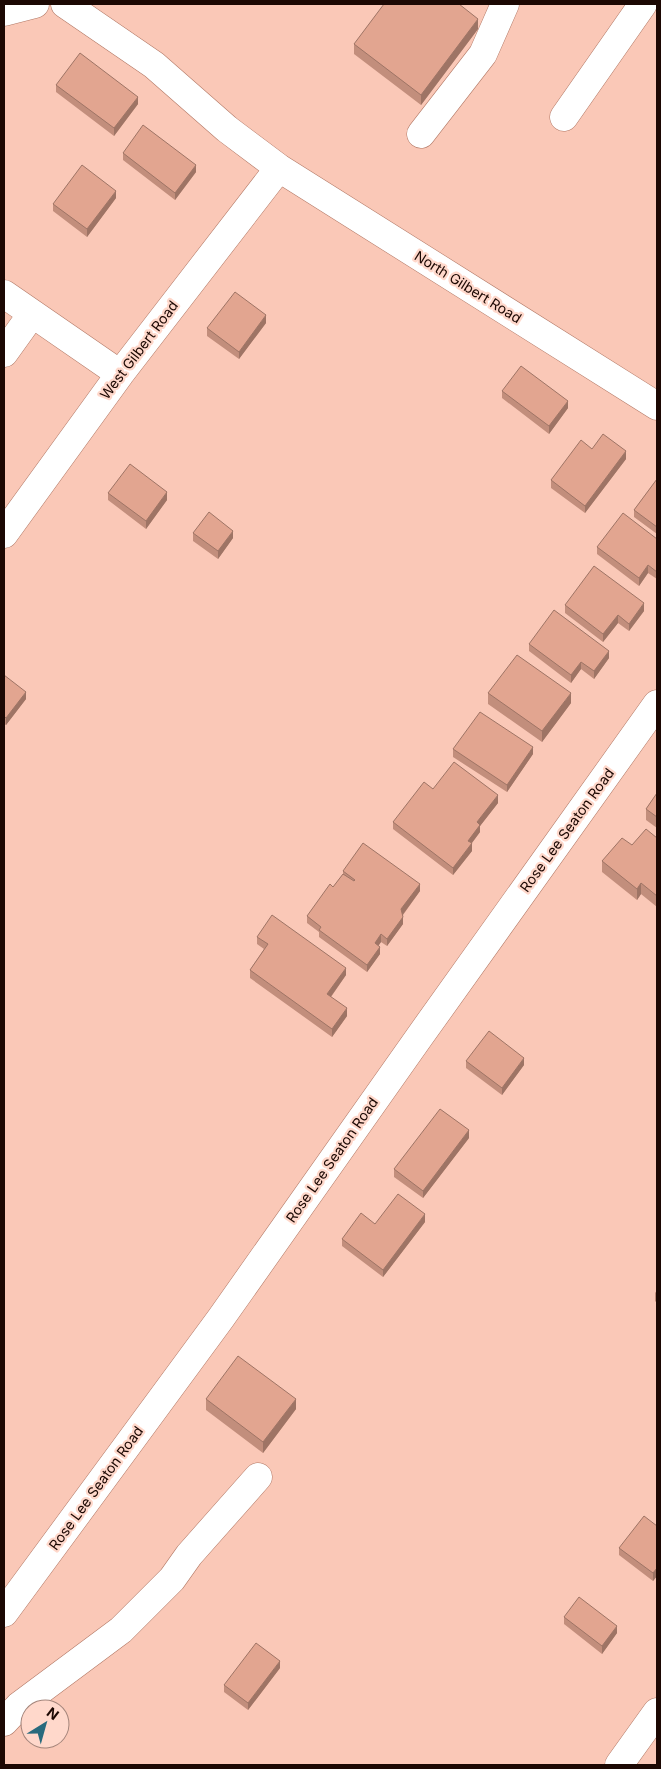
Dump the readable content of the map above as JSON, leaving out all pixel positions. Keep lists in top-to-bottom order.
{
  "streets": {
    "street": ["North Gilbert Road", "West Gilbert Road", "Rose Lee Seaton Road"]
  },
  "crossings": [
    ["North Gilbert Road", "West Gilbert Road"]
  ],
  "north": "top right"
}
